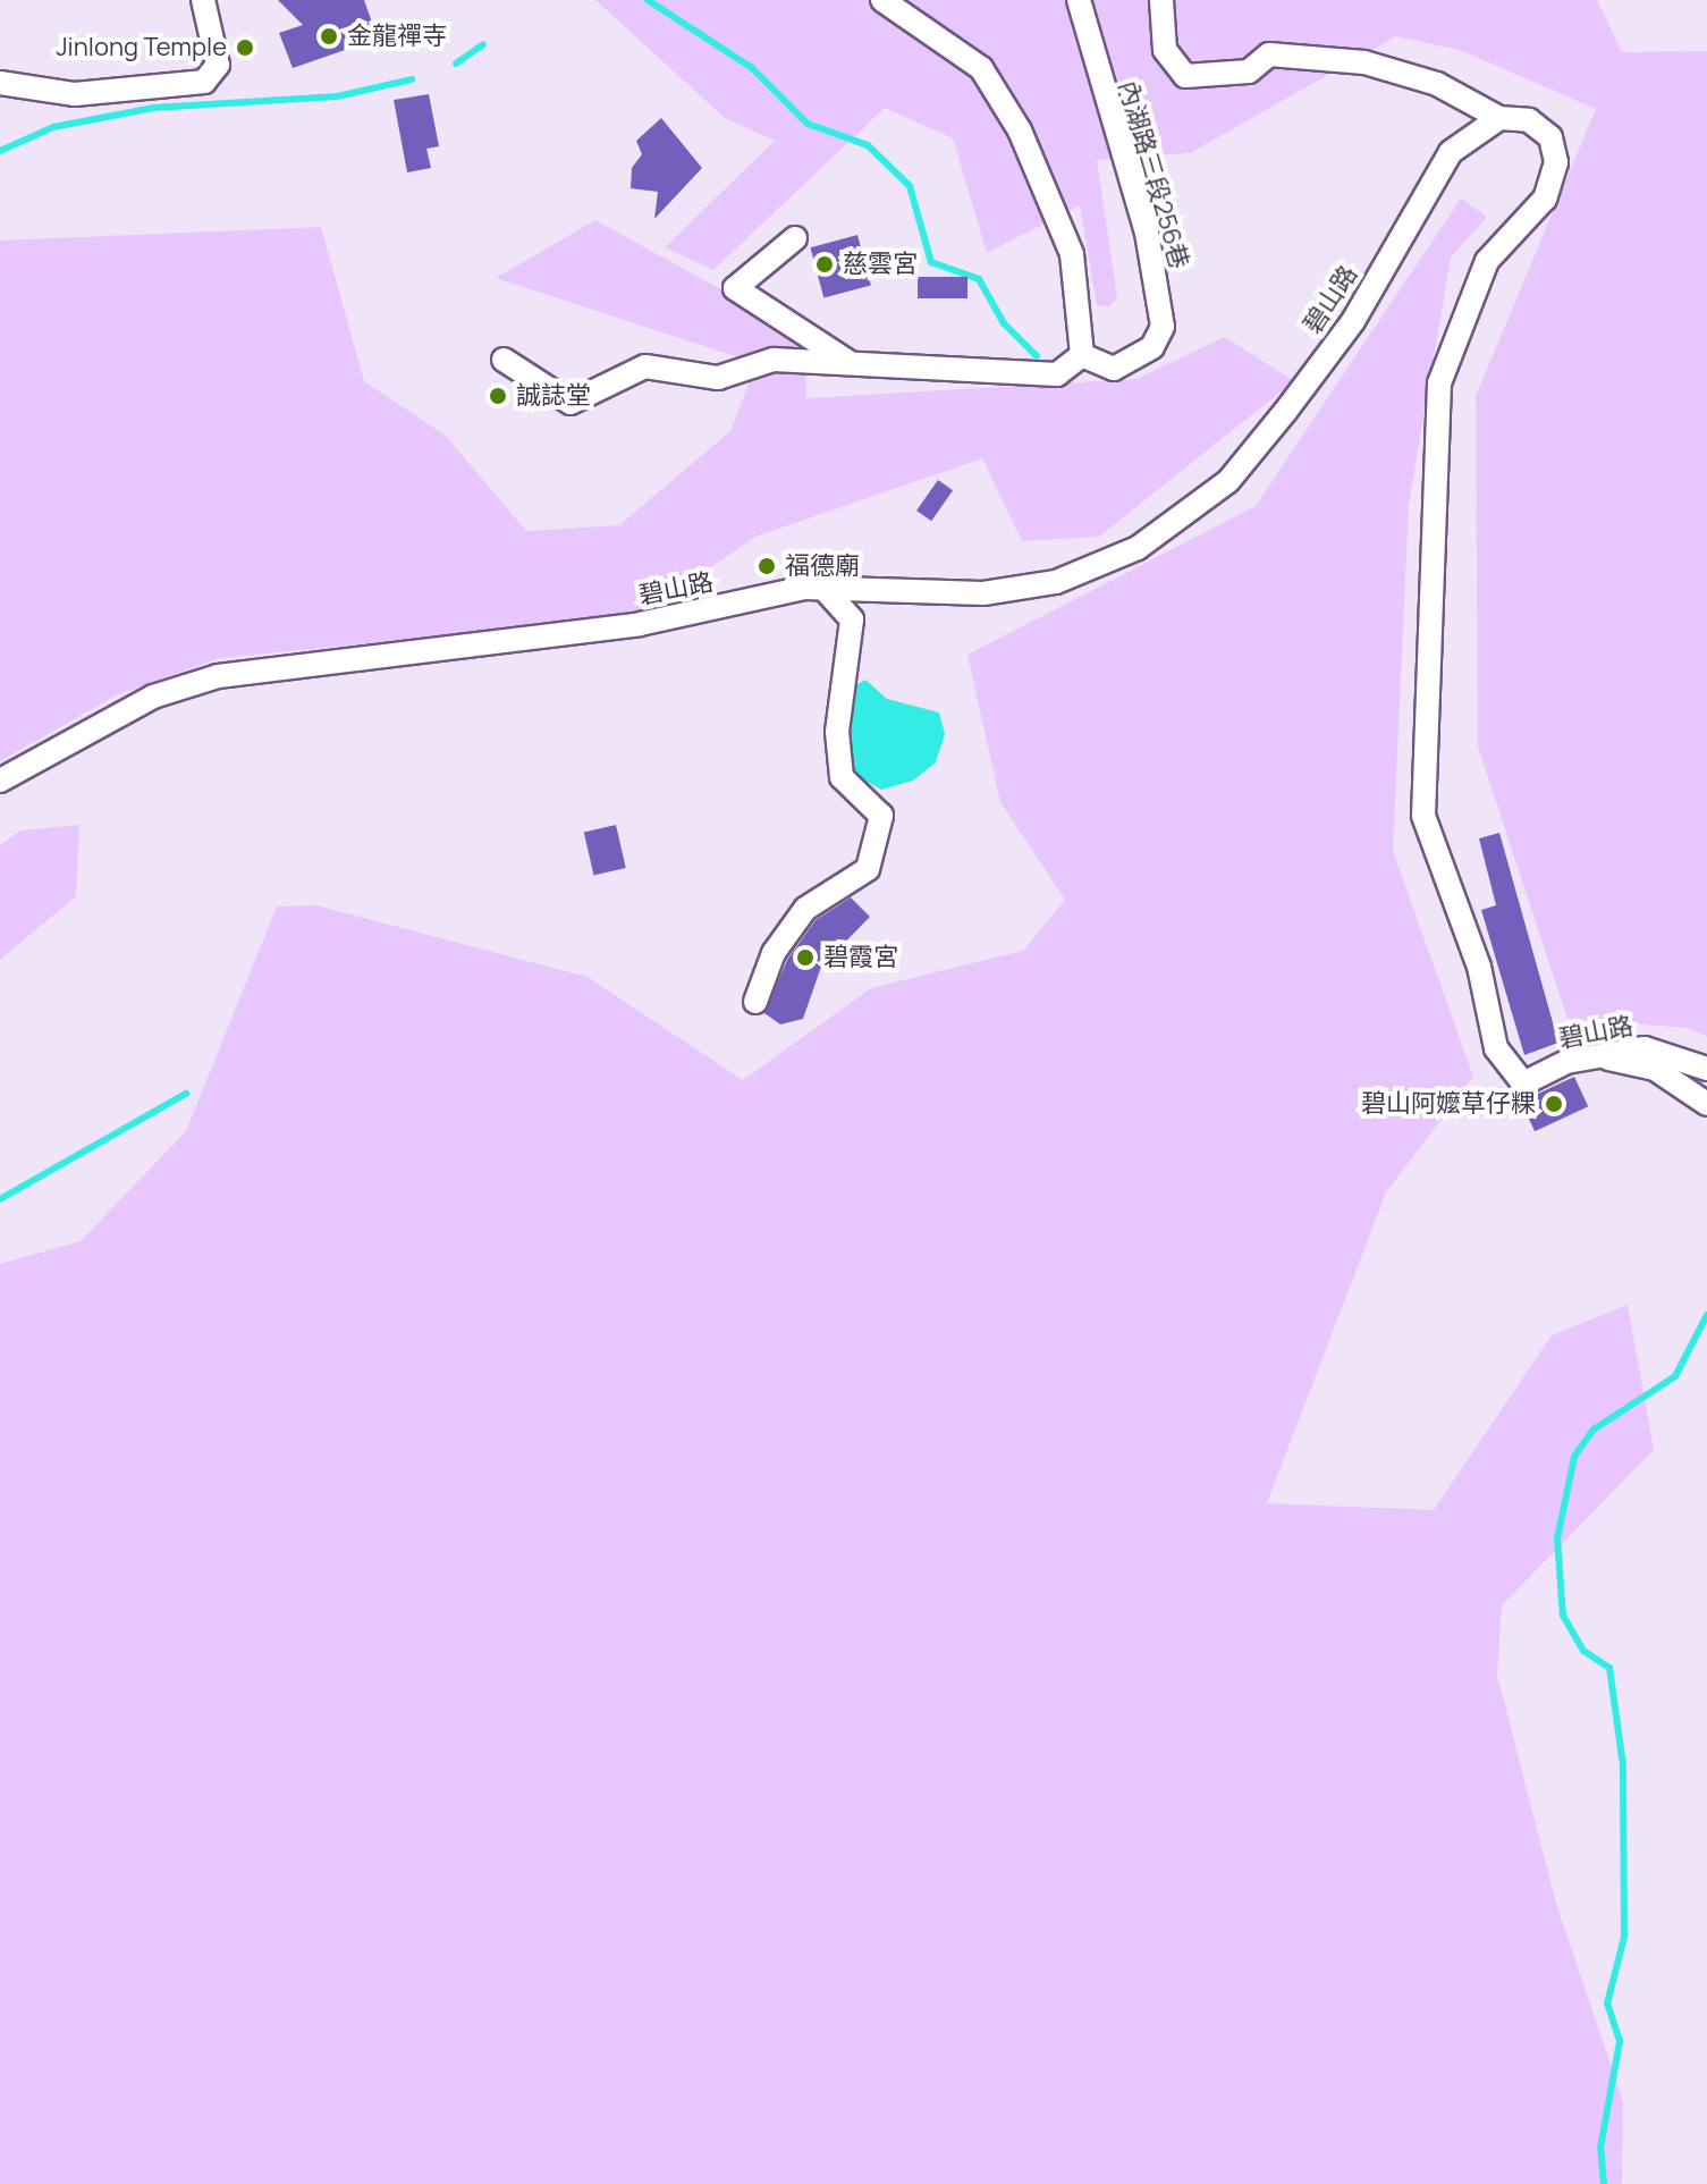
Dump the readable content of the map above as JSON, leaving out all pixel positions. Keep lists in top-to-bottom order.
{
  "streets": {
    "street": ["內湖路三段256巷", "碧山路"]
  },
  "crossings": [
    ["內湖路三段256巷", "碧山路"]
  ],
  "places": [
    "金龍禪寺",
    "Jinlong Temple",
    "慈雲宮",
    "誠誌堂",
    "福德廟",
    "碧霞宮",
    "碧山阿嬤草仔粿"
  ]
}
